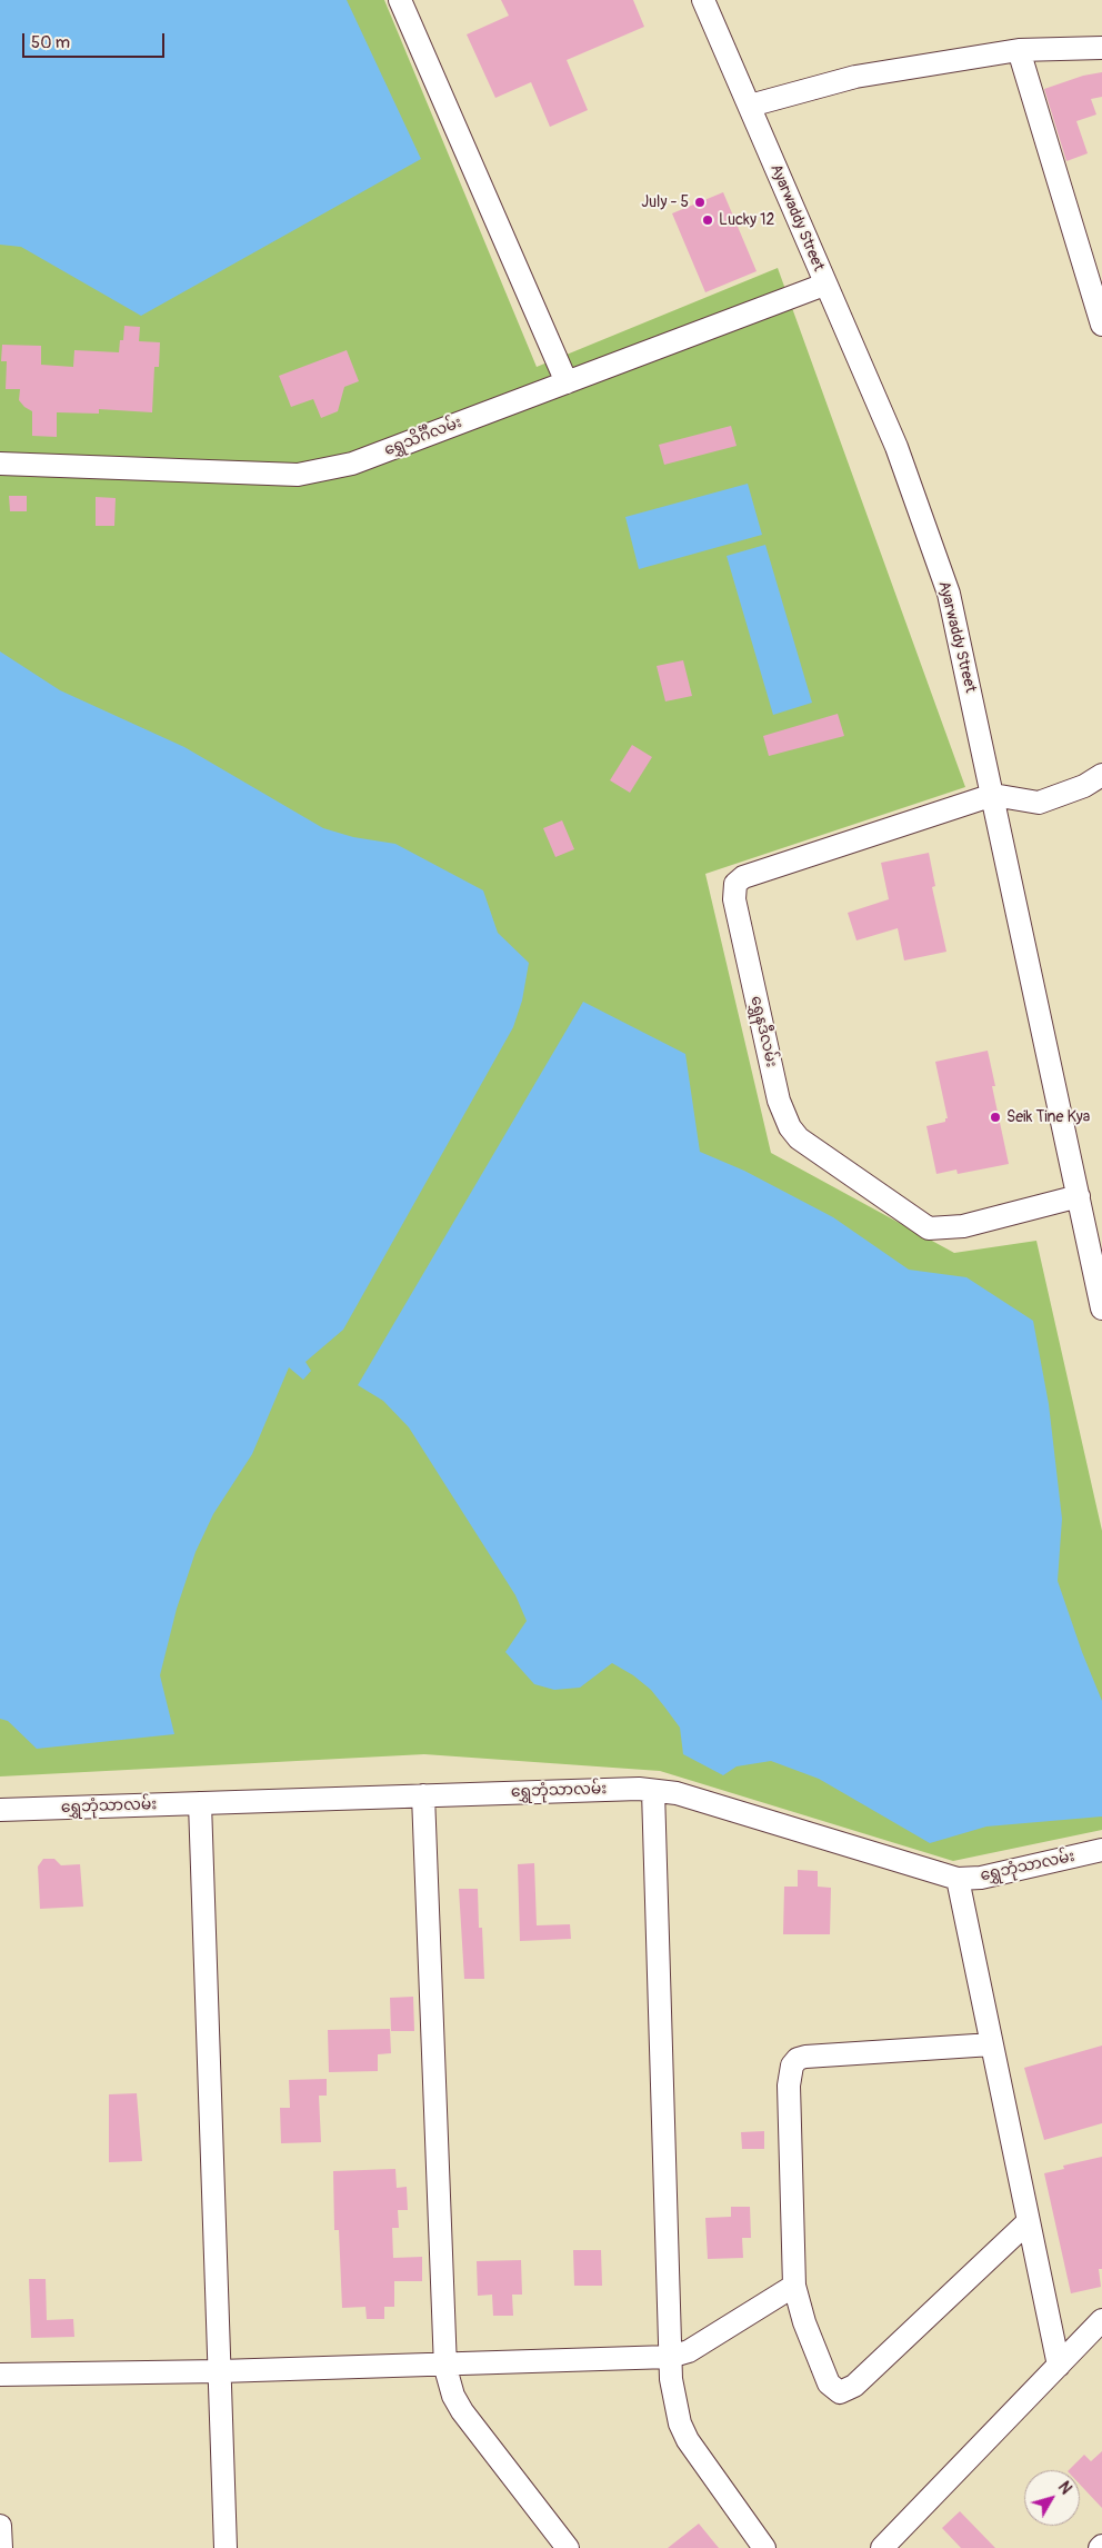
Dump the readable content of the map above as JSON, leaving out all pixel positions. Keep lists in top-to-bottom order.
{
  "streets": {
    "street": [
      "Ayarwaddy Street",
      "ရွှေသိင်္ဂီလမ်း",
      "ရွှေနဒီလမ်း",
      "ရွှေဘုံသာလမ်း"
    ]
  },
  "crossings": [
    ["Ayarwaddy Street", "ရွှေသိင်္ဂီလမ်း"],
    ["Ayarwaddy Street", "ရွှေနဒီလမ်း"]
  ],
  "places": ["July - 5", "Lucky 12", "Seik Tine Kya"],
  "scale_bar": "50 m",
  "north": "top right"
}
